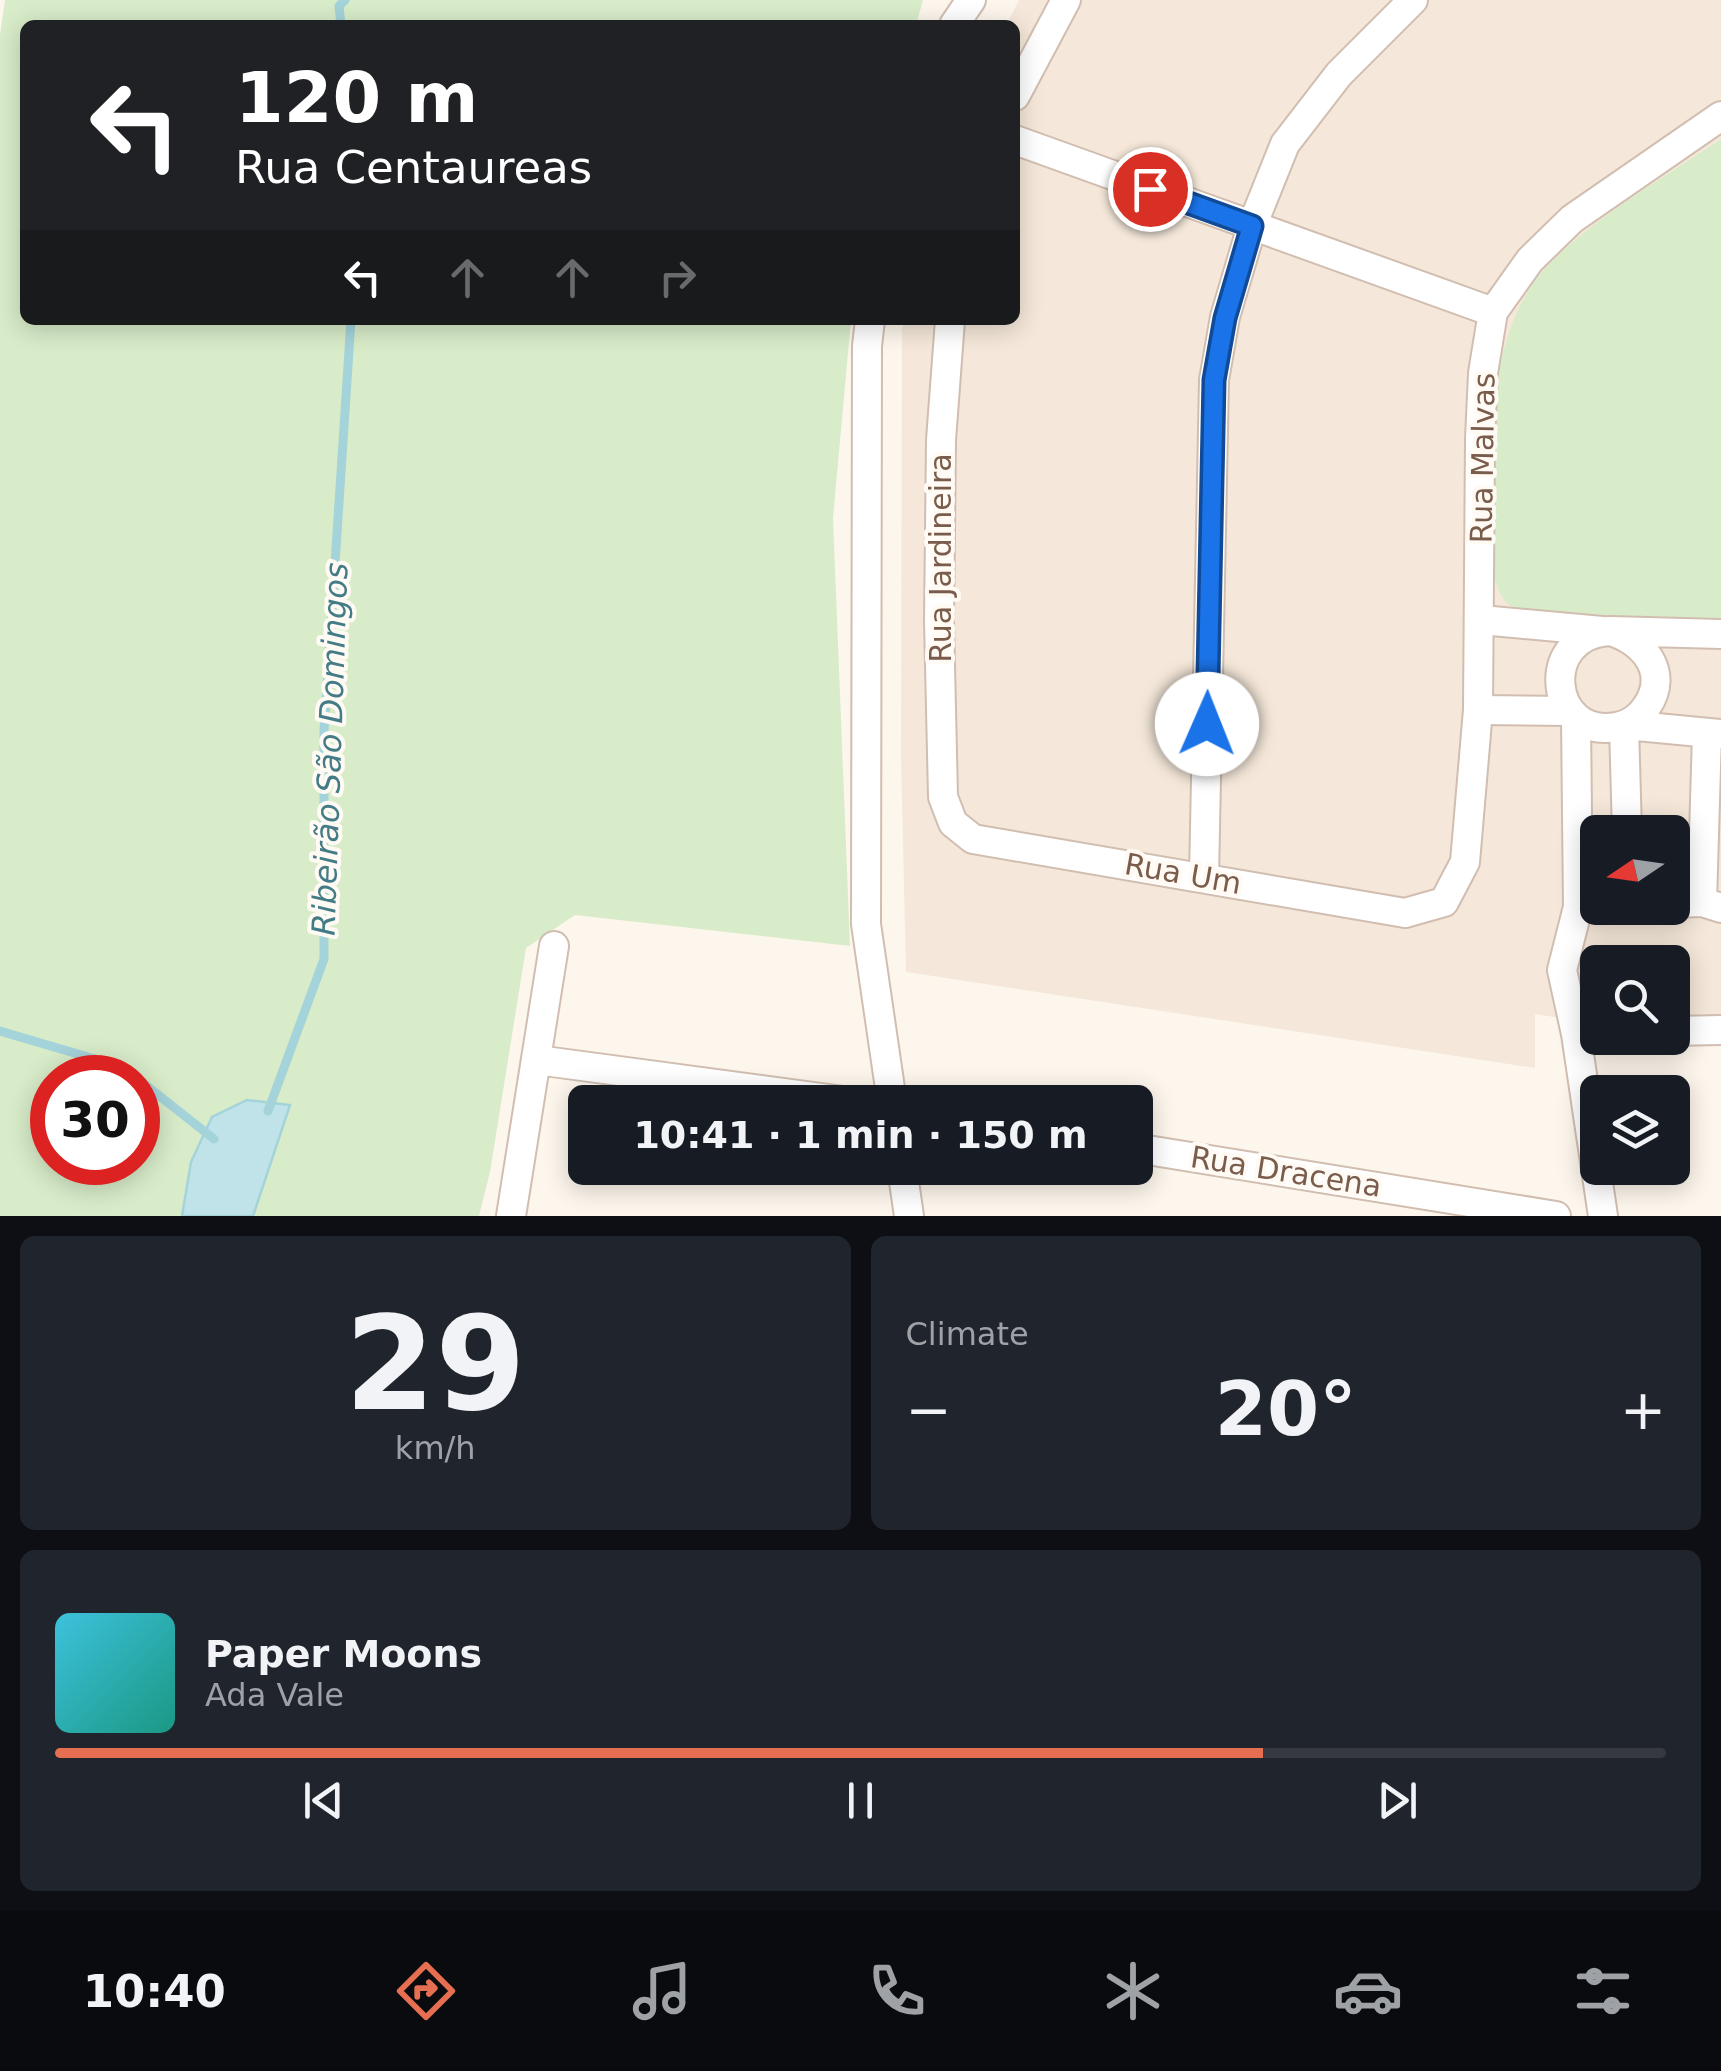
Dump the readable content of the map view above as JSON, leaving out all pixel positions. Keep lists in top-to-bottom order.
{
  "streets": {
    "street": [
      "Rua Malvas",
      "Rua Jardineira",
      "Rua Um",
      "Rua Dracena"
    ]
  },
  "crossings": [
    ["Rua Malvas", "Rua Um"],
    ["Rua Jardineira", "Rua Um"]
  ],
  "water": ["Ribeirão São Domingos"],
  "north": "left",
  "page": {
    "turn": ["120 m", "Rua Centaureas"],
    "limit": "30",
    "trip": "10:41 · 1 min · 150 m",
    "tile": [
      ["29", "km/h"],
      "Climate"
    ],
    "heat": ["−", "20°", "+"],
    "song": ["Paper Moons", "Ada Vale"],
    "tabs": "10:40"
  }
}
